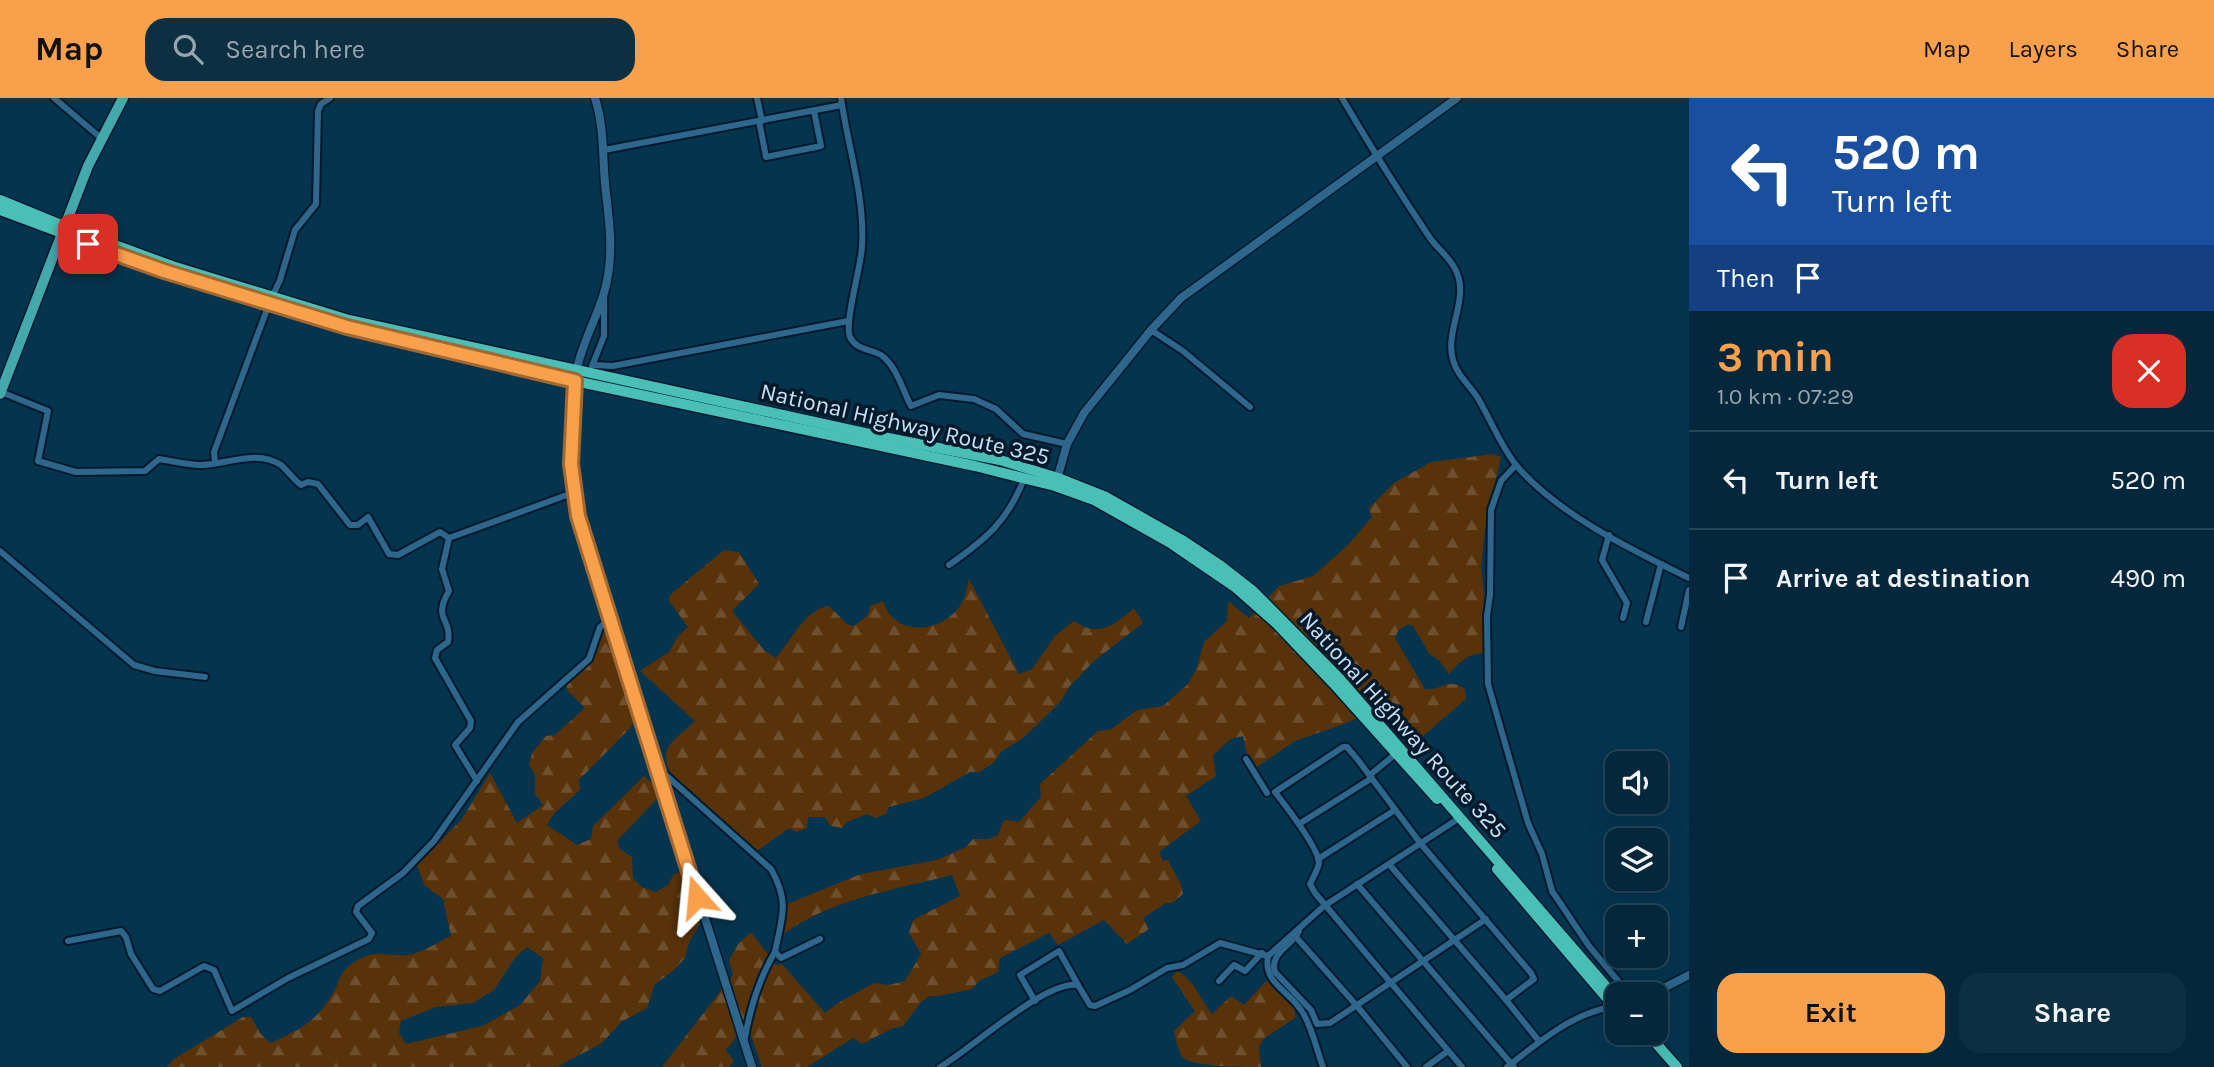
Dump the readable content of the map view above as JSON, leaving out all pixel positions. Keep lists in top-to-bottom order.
{
  "streets": {
    "highway": ["National Highway Route 325"]
  },
  "page": {
    "header": "Map",
    "search": "Search here",
    "nav": ["Map", "Layers", "Share"],
    "turn": ["520 m", "Turn left"],
    "then": "Then",
    "heading": ["3 min", "1.0 km · 07:29"],
    "list": [
      {
        "name": "Turn left",
        "value": "520 m"
      },
      {
        "name": "Arrive at destination",
        "value": "490 m"
      }
    ],
    "map_buttons": ["+", "−"],
    "buttons": ["Exit", "Share"]
  }
}
